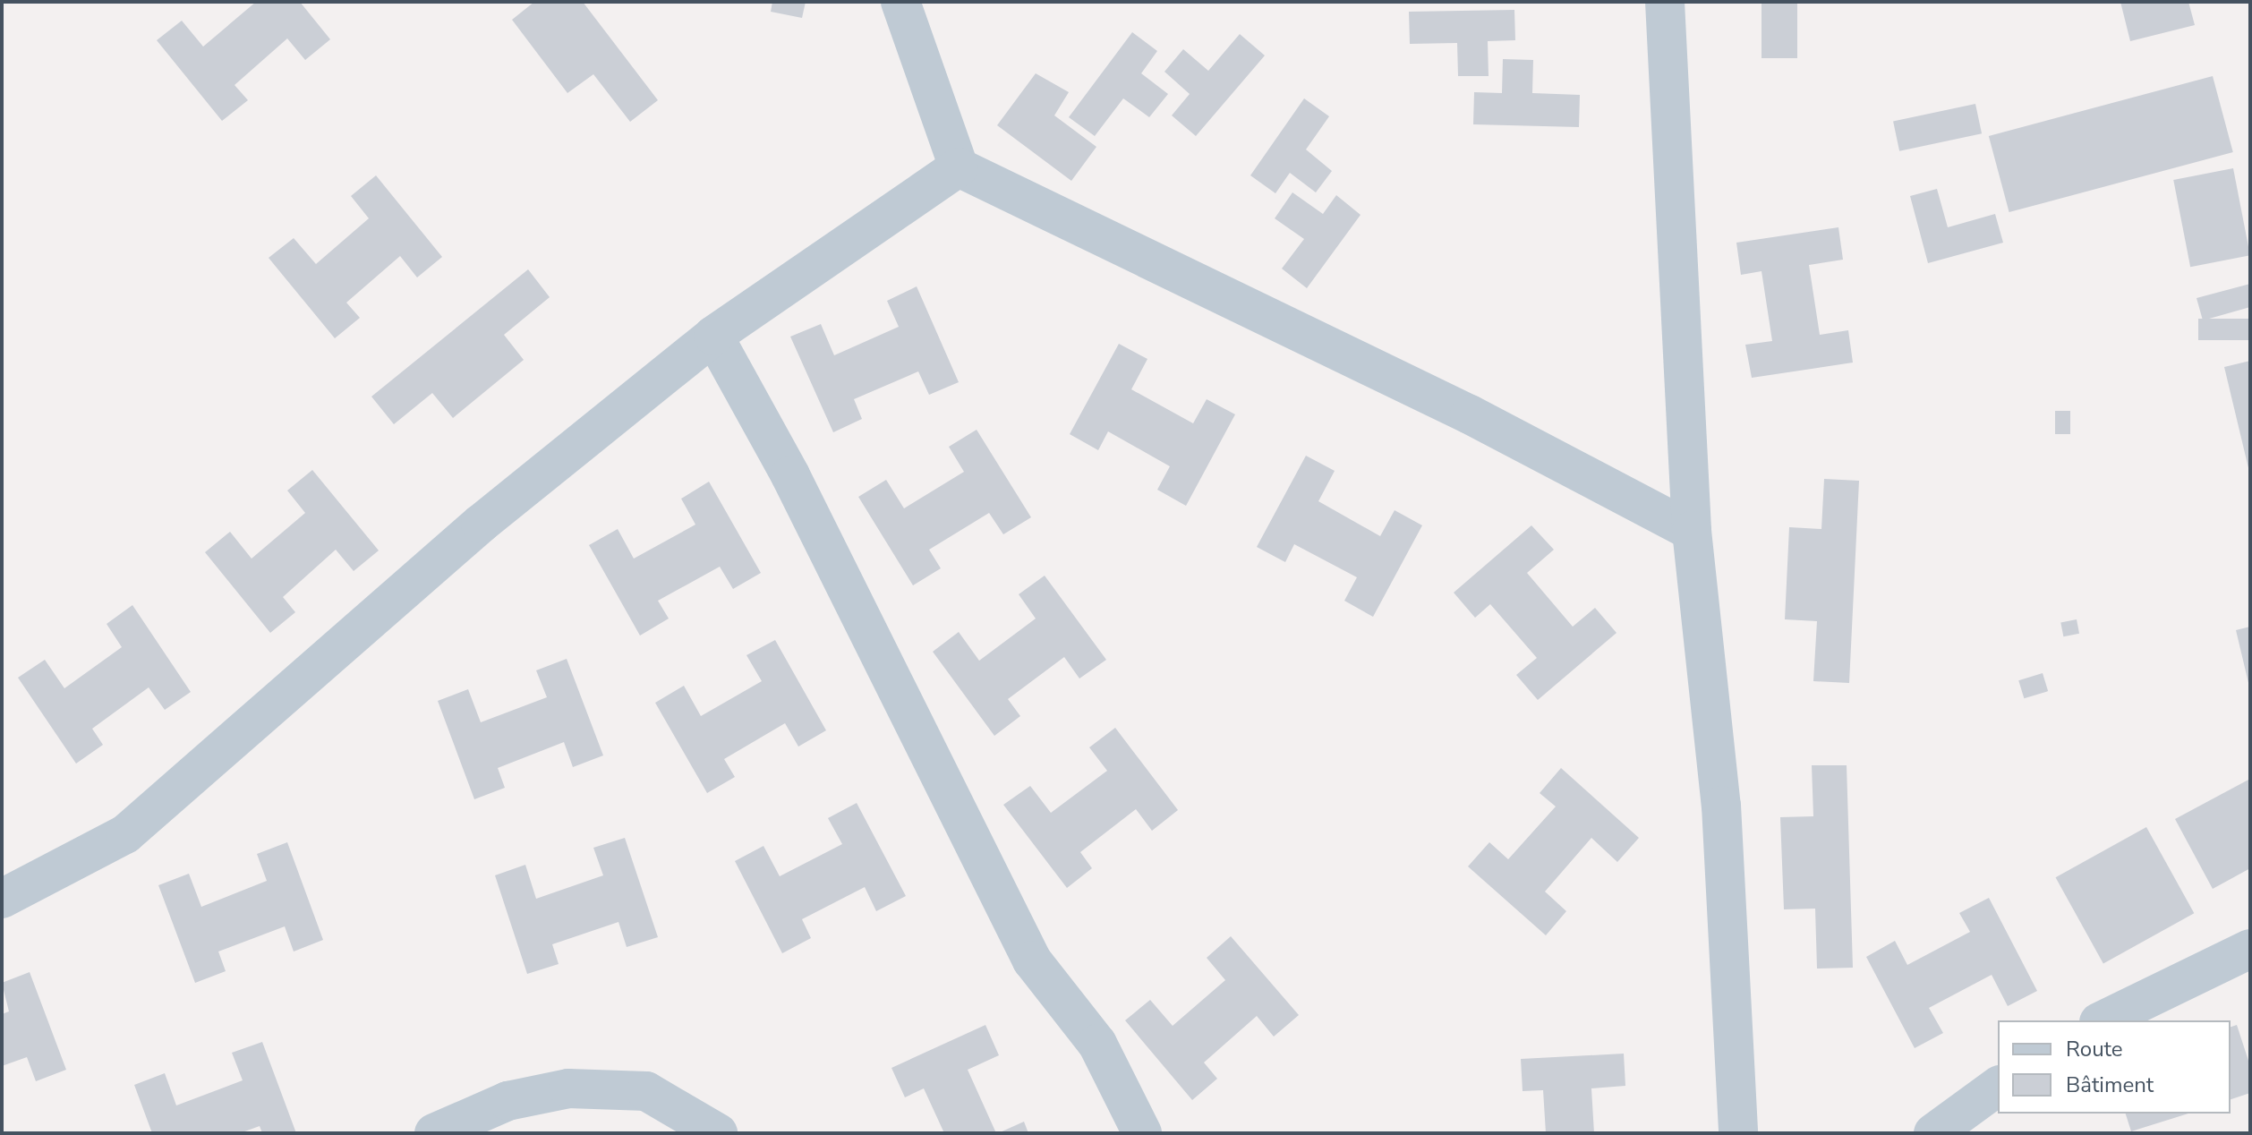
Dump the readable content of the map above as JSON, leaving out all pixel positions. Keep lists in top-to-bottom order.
{
  "legend": ["Route", "Bâtiment"]
}
